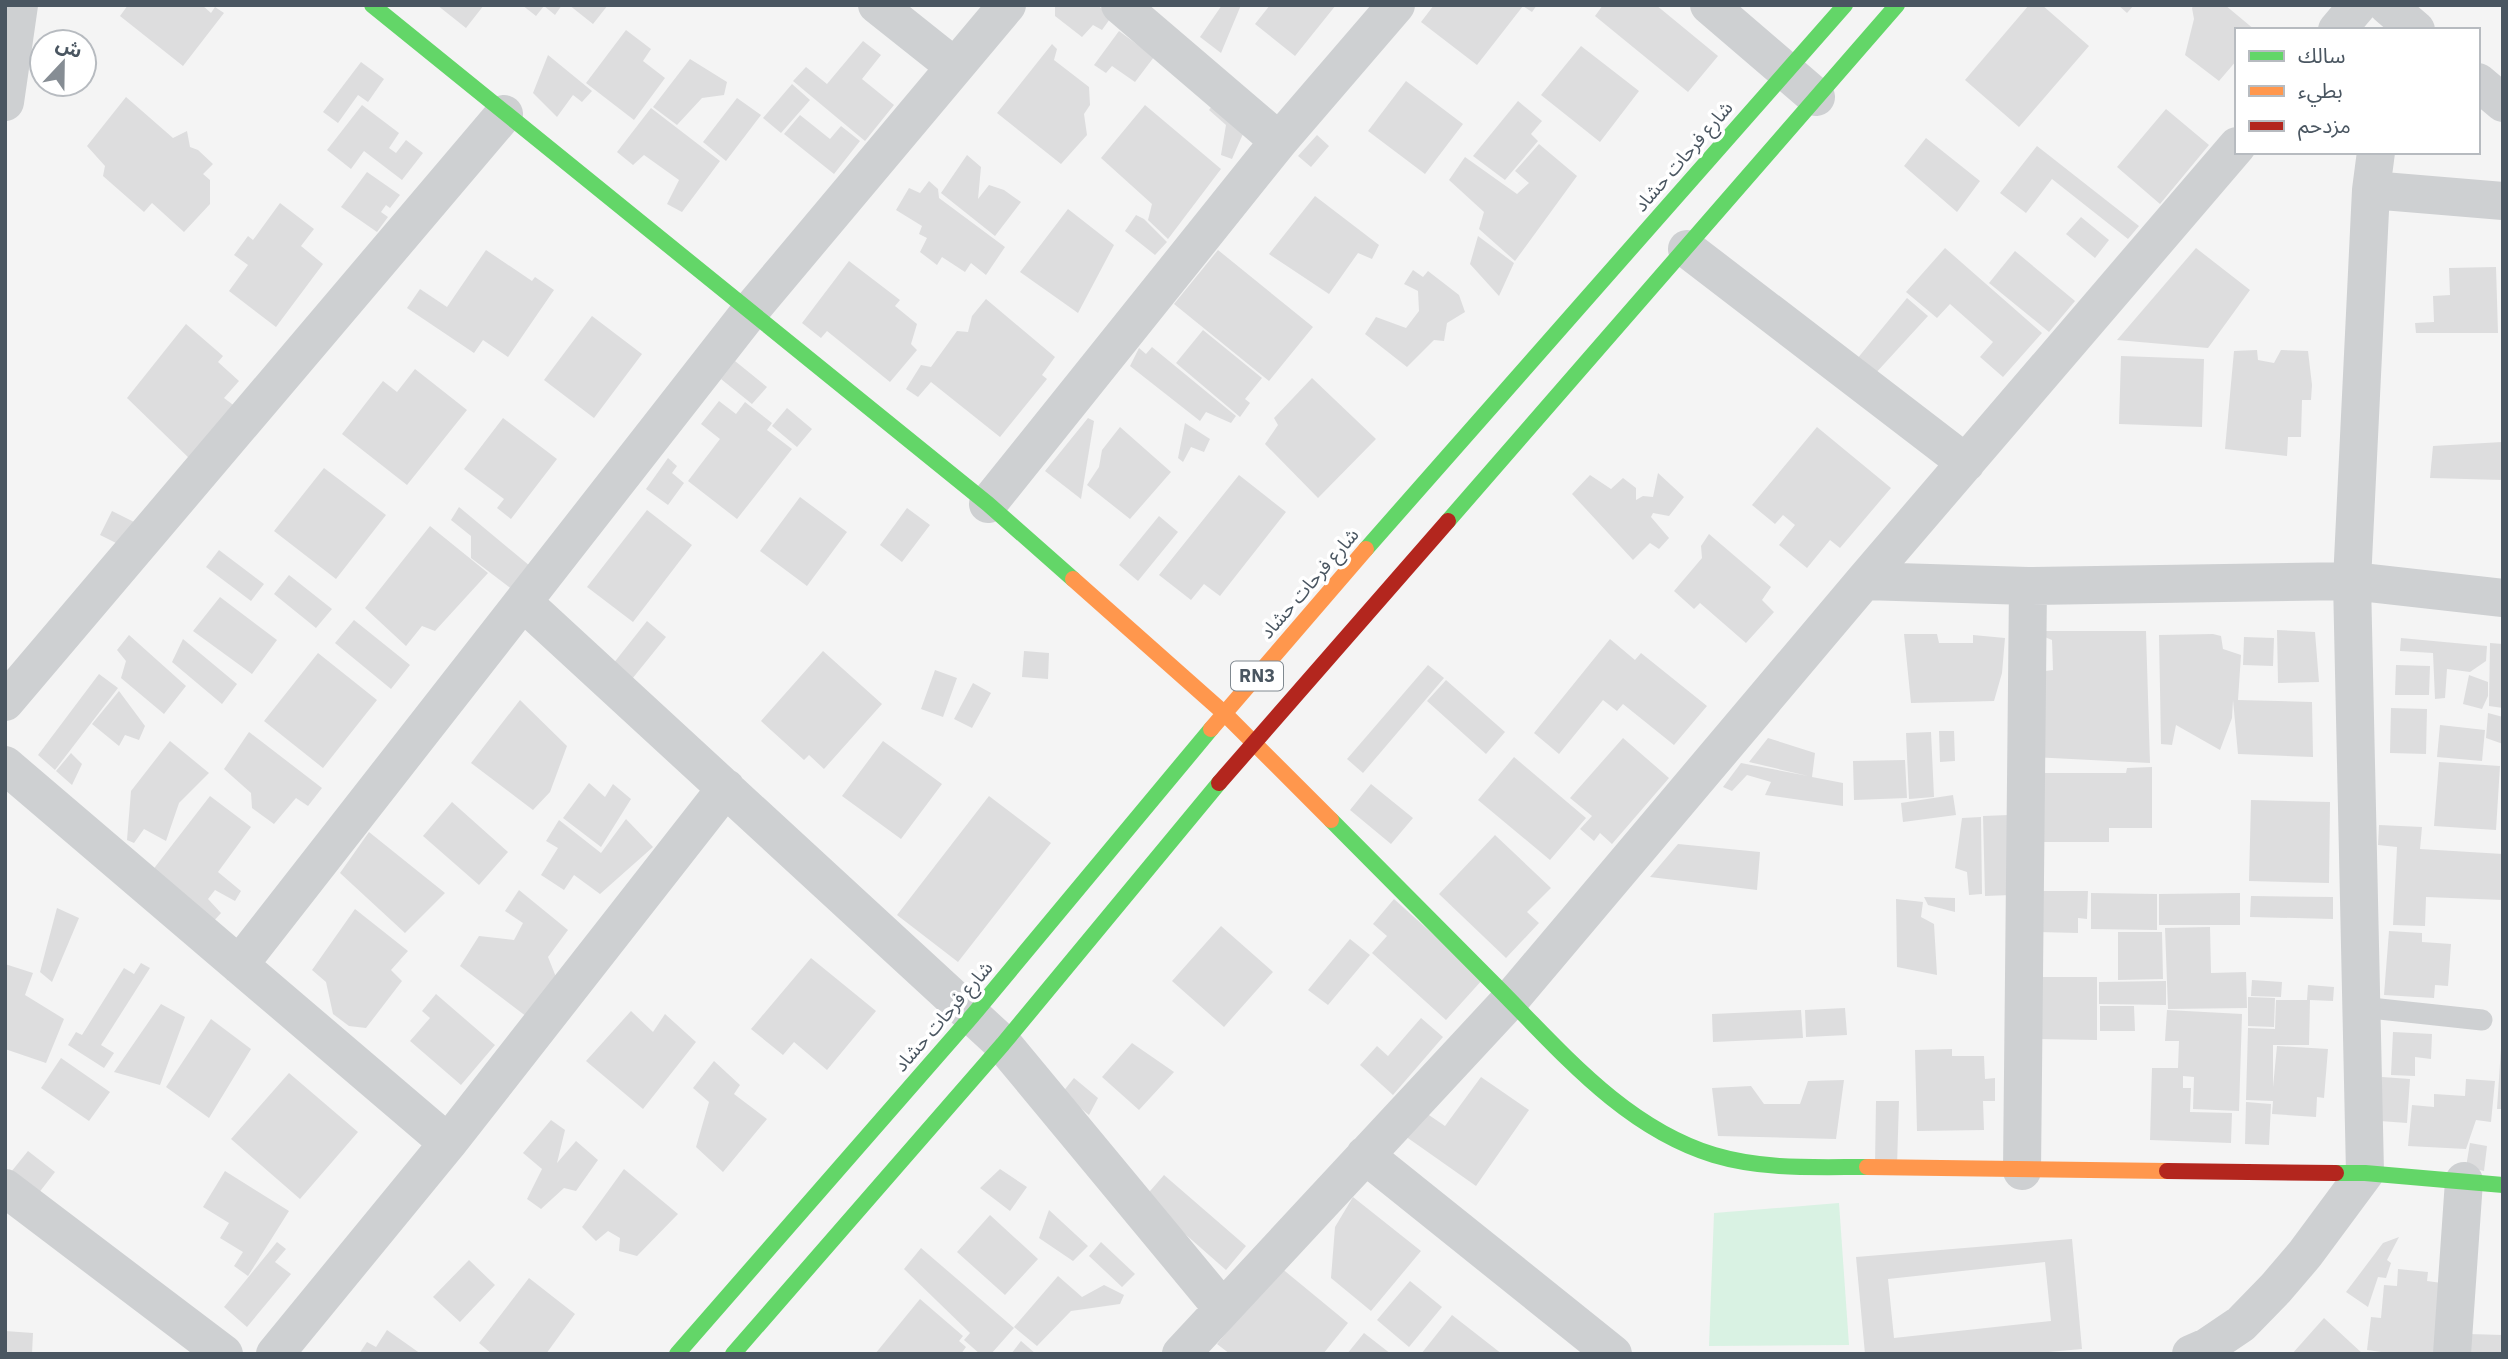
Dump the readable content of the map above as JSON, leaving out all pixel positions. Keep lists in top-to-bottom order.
{
  "streets": {
    "main road": ["شارع فرحات حشاد", "RN3"]
  },
  "legend": ["سالك", "بطيء", "مزدحم"],
  "north": "top"
}
